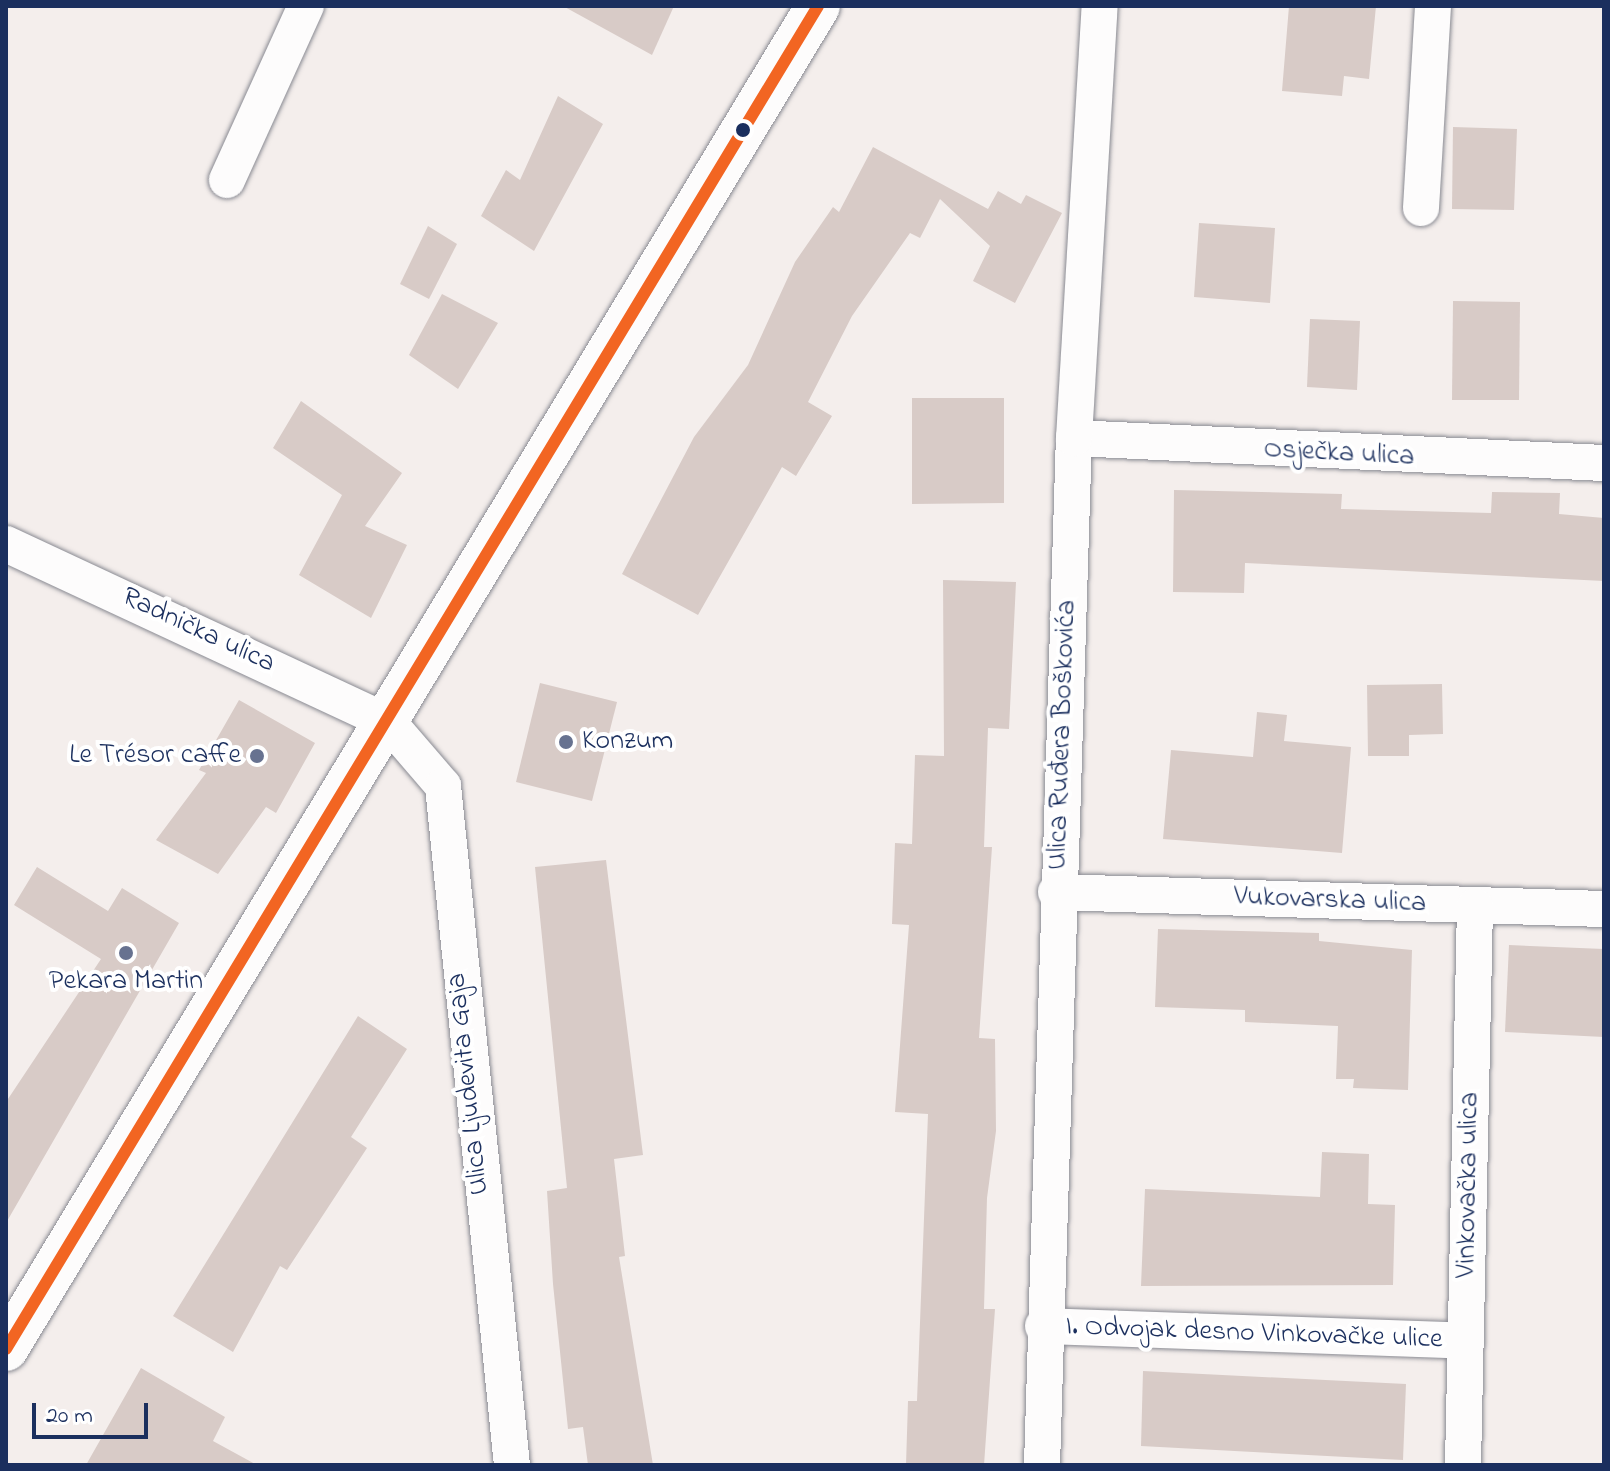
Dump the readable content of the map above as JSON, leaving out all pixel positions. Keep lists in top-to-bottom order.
{
  "streets": {
    "street": [
      "Osječka ulica",
      "Radnička ulica",
      "Ulica Ruđera Boškovića",
      "Vukovarska ulica",
      "Ulica Ljudevita Gaja",
      "Vinkovačka ulica",
      "I. Odvojak desno Vinkovačke ulice"
    ]
  },
  "crossings": [
    ["Osječka ulica", "Ulica Ruđera Boškovića"],
    ["Radnička ulica", "Ulica Ljudevita Gaja"],
    ["Ulica Ruđera Boškovića", "Vukovarska ulica"],
    ["Ulica Ruđera Boškovića", "I. Odvojak desno Vinkovačke ulice"],
    ["Vukovarska ulica", "Vinkovačka ulica"],
    ["Vinkovačka ulica", "I. Odvojak desno Vinkovačke ulice"]
  ],
  "places": ["Konzum", "Le Trésor caffe", "Pekara Martin"],
  "scale_bar": "20 m"
}
